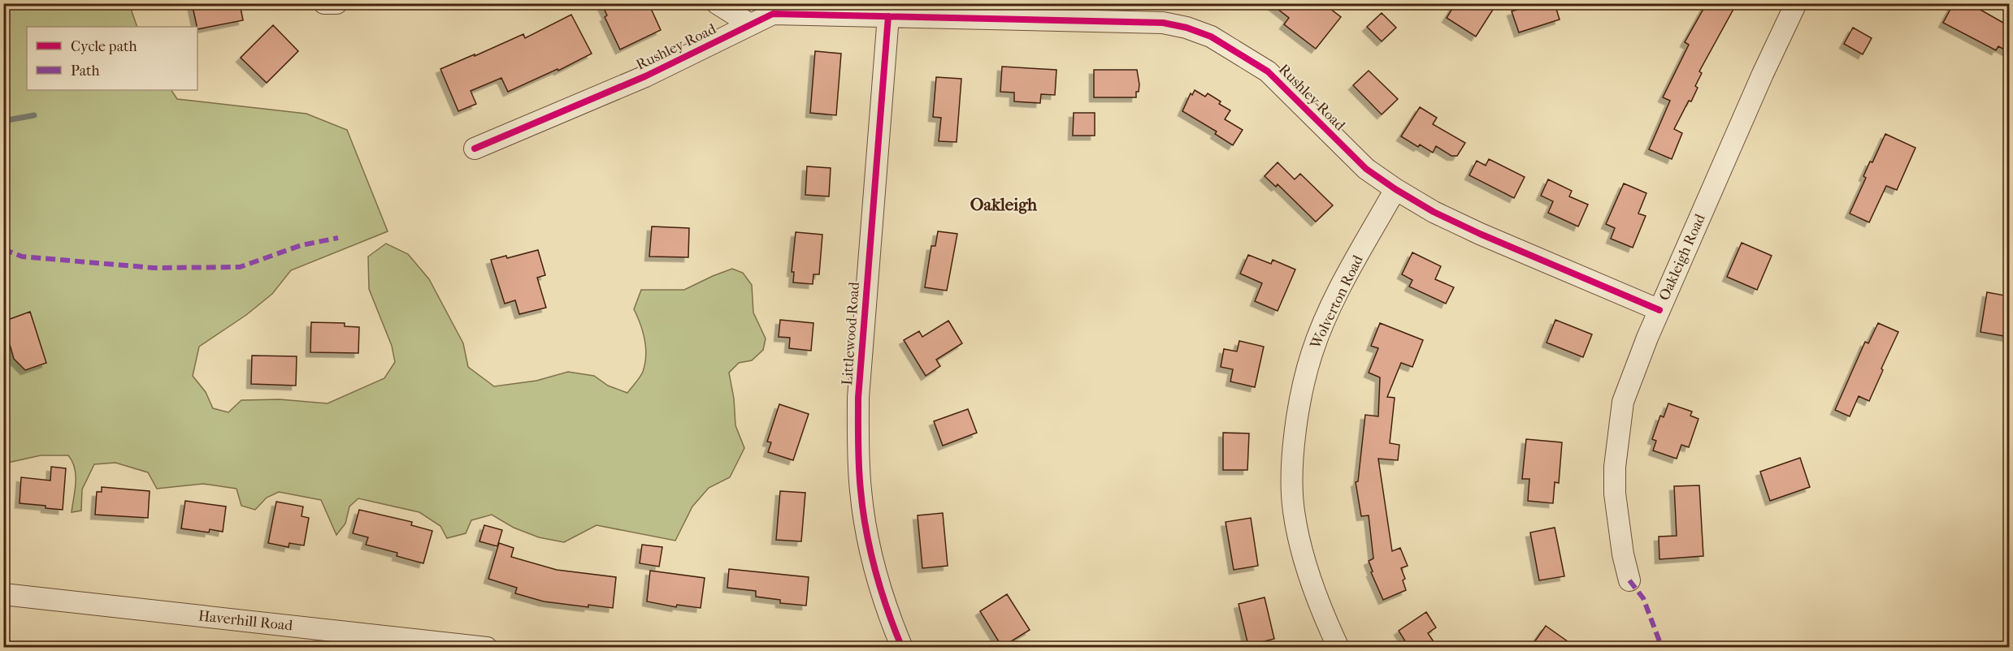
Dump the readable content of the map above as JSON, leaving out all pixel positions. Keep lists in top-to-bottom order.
{
  "streets": {
    "street": [
      "Rushley Road",
      "Oakleigh Road",
      "Wolverton Road",
      "Littlewood Road",
      "Haverhill Road"
    ]
  },
  "crossings": [
    ["Rushley Road", "Oakleigh Road"],
    ["Rushley Road", "Wolverton Road"],
    ["Rushley Road", "Littlewood Road"]
  ],
  "districts": ["Oakleigh"],
  "legend": ["Cycle path", "Path"]
}
